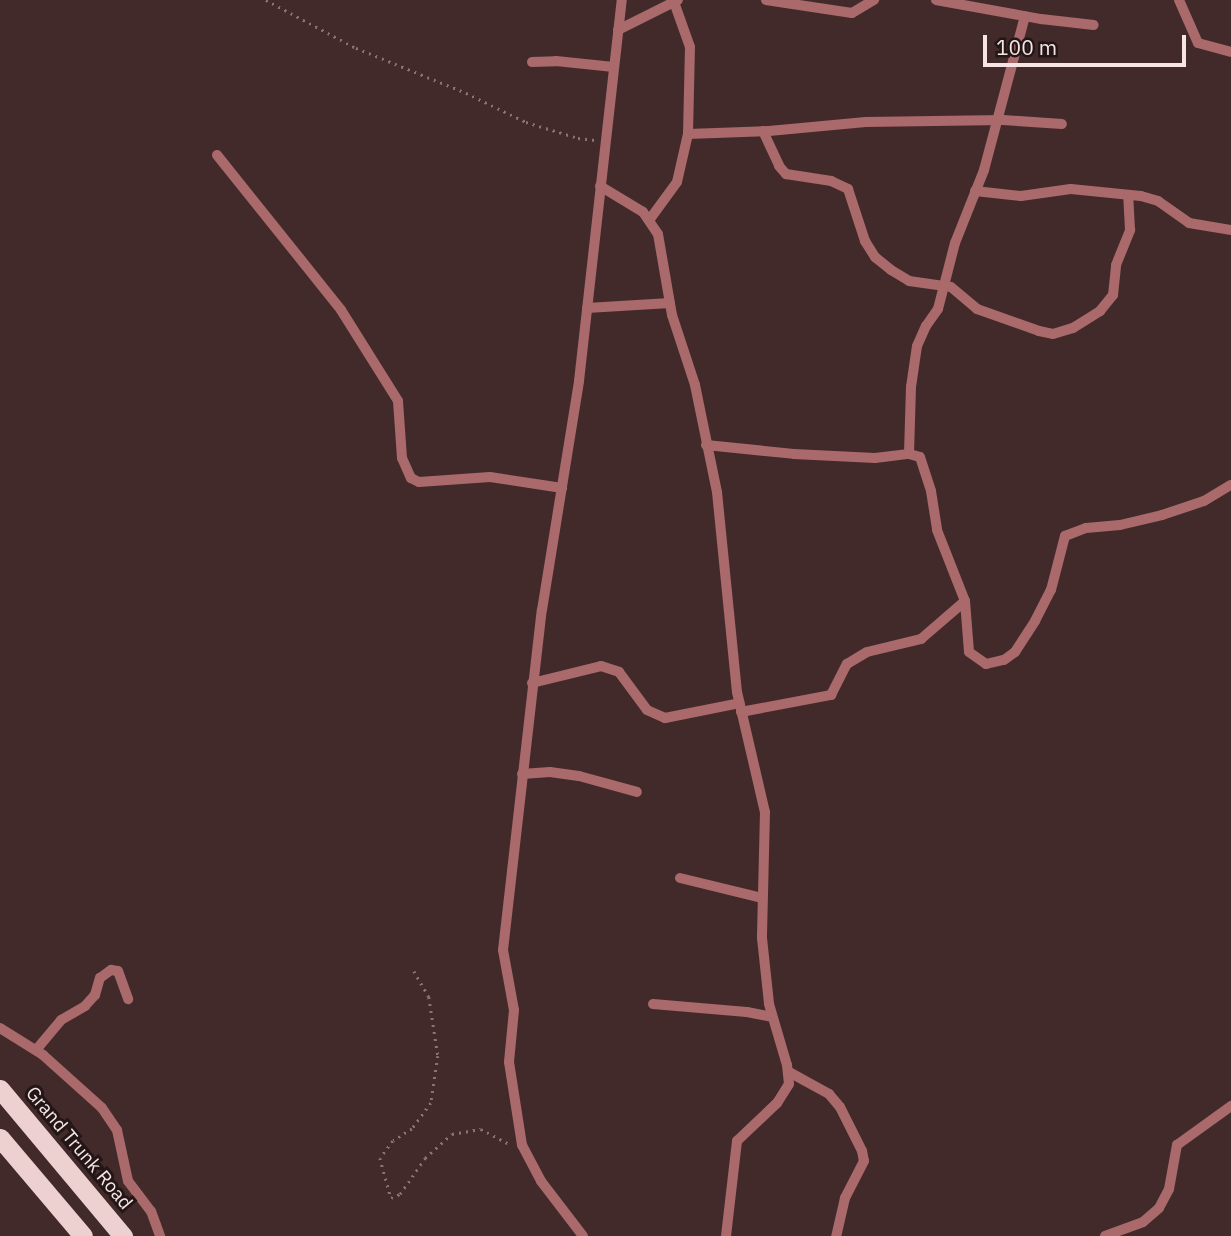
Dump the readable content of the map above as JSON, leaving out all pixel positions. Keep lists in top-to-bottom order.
{
  "streets": {
    "highway": ["Grand Trunk Road"]
  },
  "scale_bar": "100 m"
}
